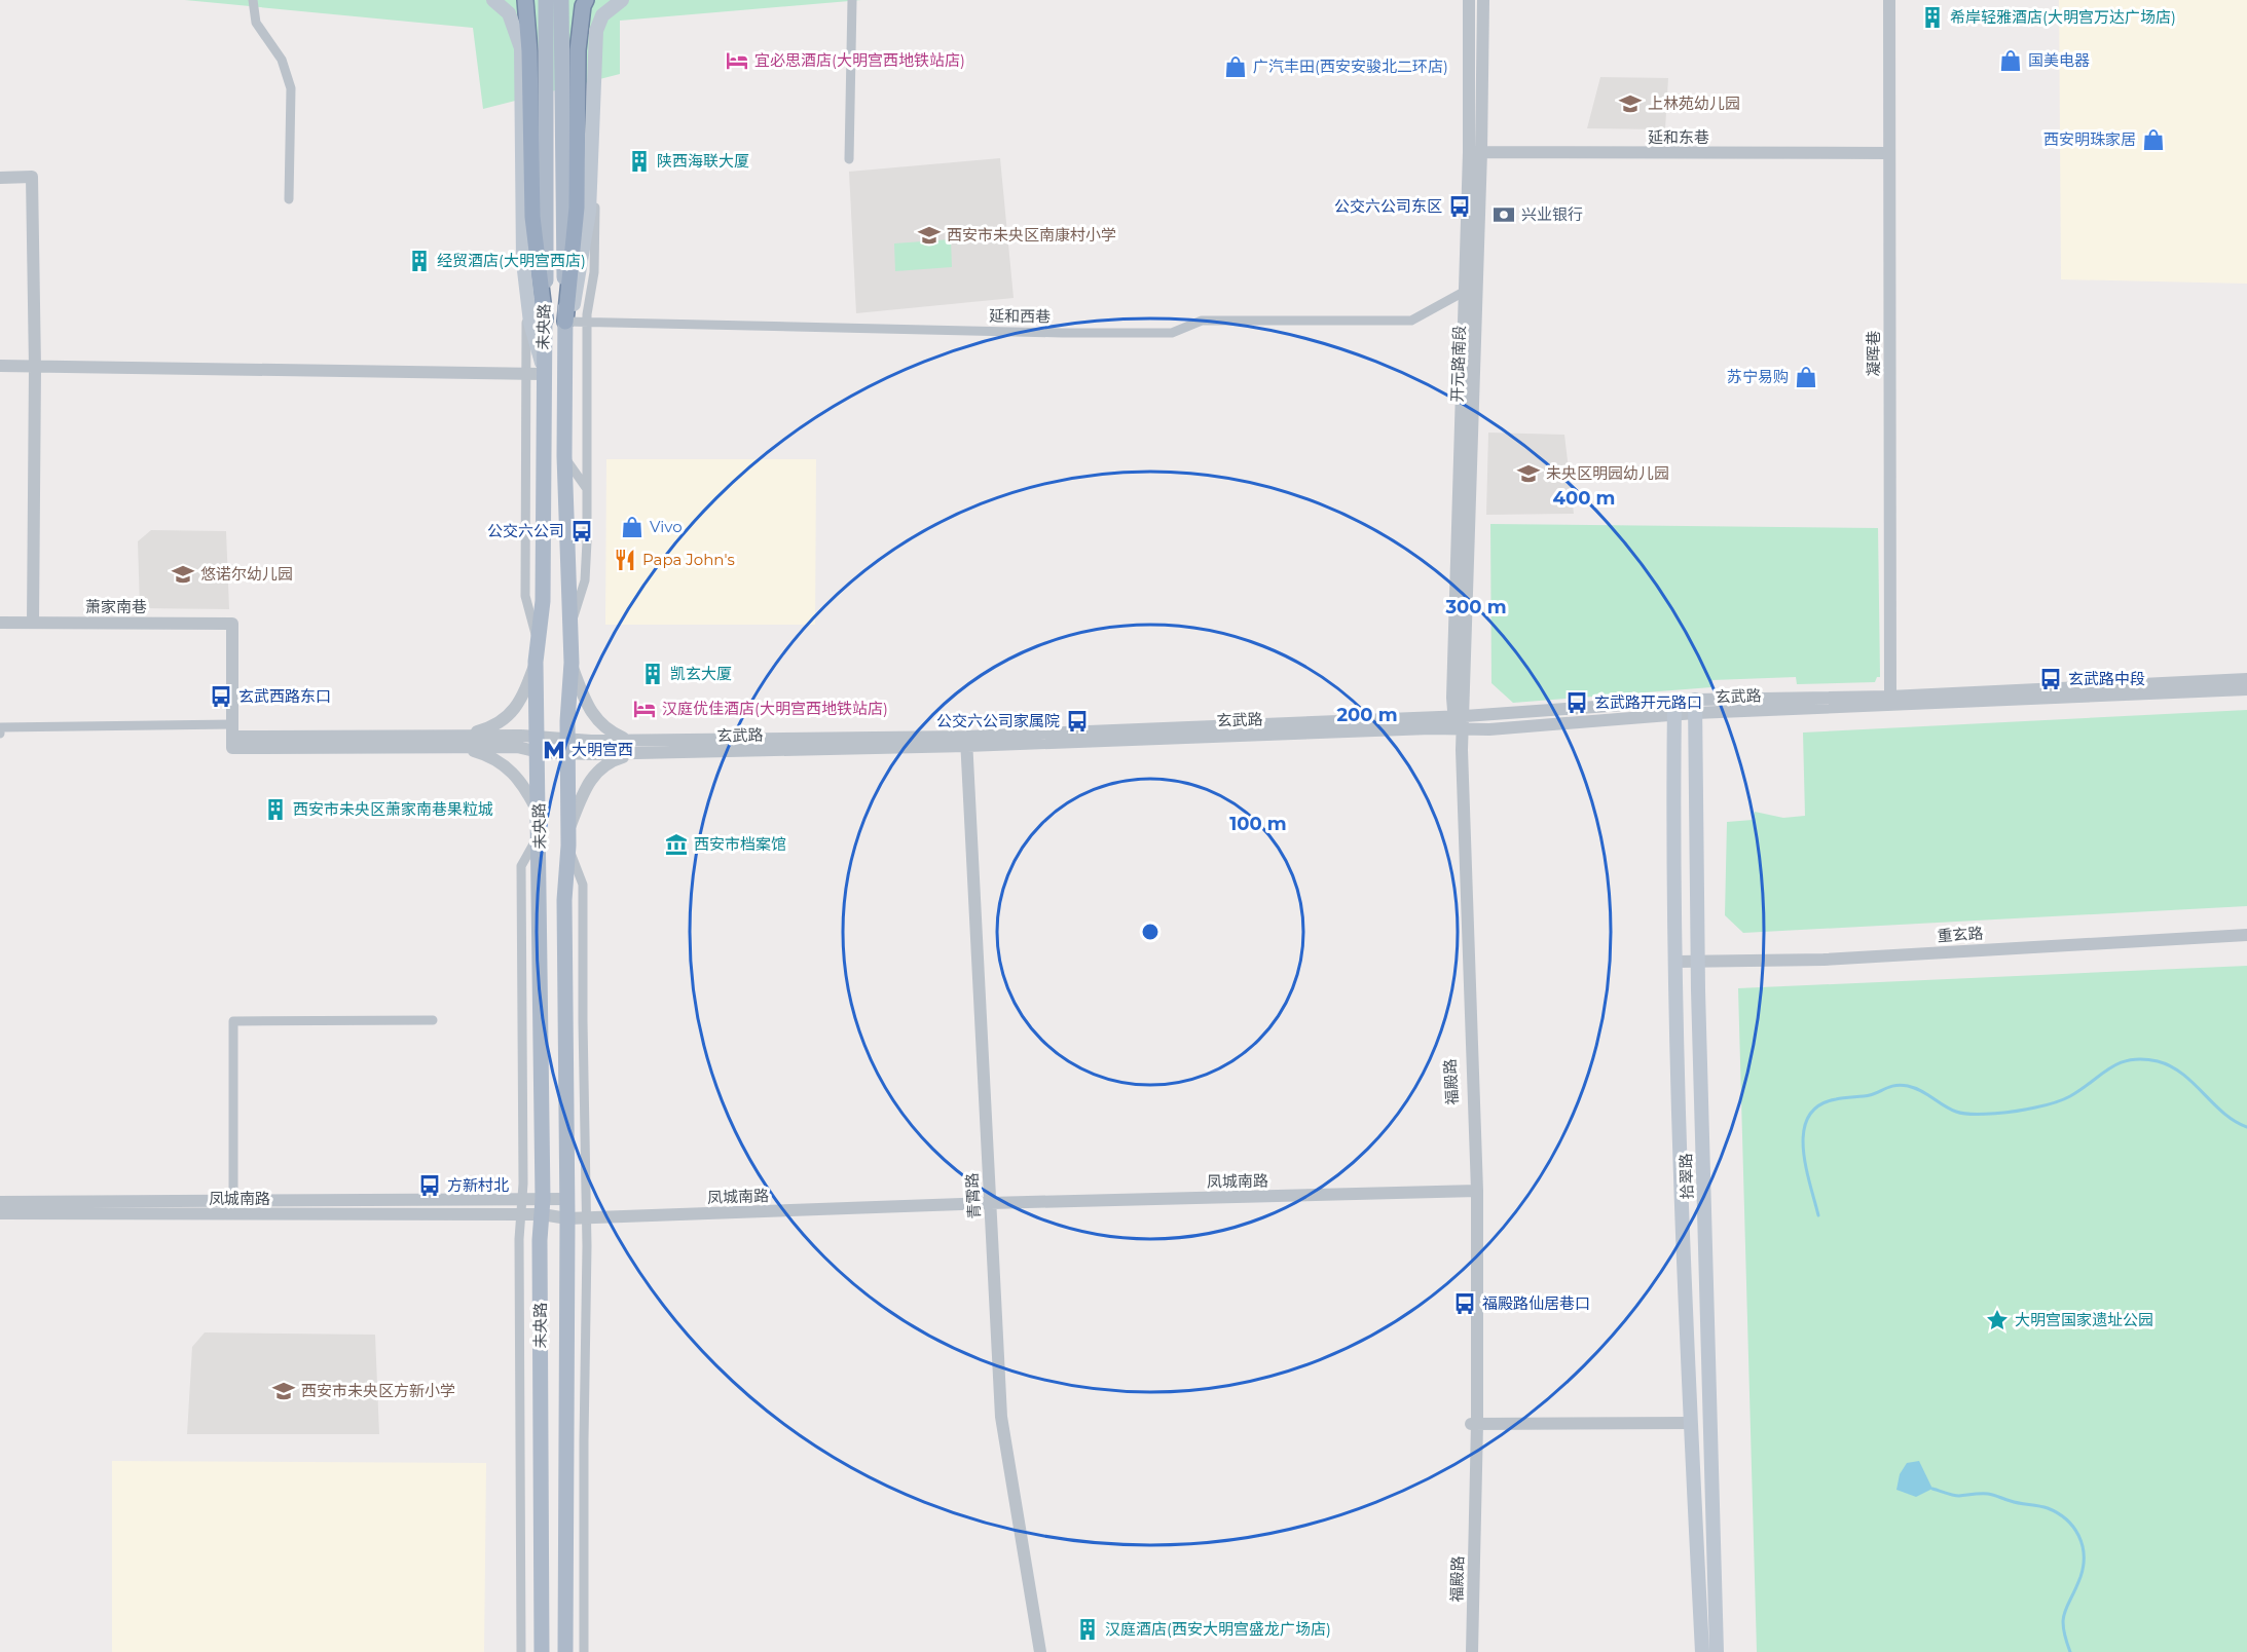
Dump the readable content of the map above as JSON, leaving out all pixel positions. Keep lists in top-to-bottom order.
{
  "streets": {
    "main road": ["未央路", "拾翠路"],
    "street": [
      "延和东巷",
      "延和西巷",
      "凝晖巷",
      "开元路南段",
      "萧家南巷",
      "玄武路",
      "重玄路",
      "福殿路",
      "凤城南路",
      "青霄路"
    ]
  },
  "crossings": [
    ["延和东巷", "凝晖巷"],
    ["延和东巷", "开元路南段"],
    ["延和西巷", "未央路"],
    ["延和西巷", "开元路南段"],
    ["未央路", "玄武路"],
    ["未央路", "凤城南路"],
    ["凝晖巷", "玄武路"],
    ["开元路南段", "玄武路"],
    ["开元路南段", "福殿路"],
    ["萧家南巷", "玄武路"],
    ["玄武路", "福殿路"],
    ["玄武路", "拾翠路"],
    ["玄武路", "青霄路"],
    ["重玄路", "拾翠路"],
    ["福殿路", "凤城南路"],
    ["凤城南路", "青霄路"]
  ],
  "places": {
    "building": [
      "希岸轻雅酒店(大明宫万达广场店)",
      "陕西海联大厦",
      "经贸酒店(大明宫西店)",
      "凯玄大厦",
      "西安市未央区萧家南巷果粒城",
      "汉庭酒店(西安大明宫盛龙广场店)"
    ],
    "hotel": ["宜必思酒店(大明宫西地铁站店)", "汉庭优佳酒店(大明宫西地铁站店)"],
    "shop": [
      "国美电器",
      "广汽丰田(西安安骏北二环店)",
      "西安明珠家居",
      "苏宁易购",
      "Vivo"
    ],
    "school or university": [
      "上林苑幼儿园",
      "西安市未央区南康村小学",
      "未央区明园幼儿园",
      "悠诺尔幼儿园",
      "西安市未央区方新小学"
    ],
    "bus stop": [
      "公交六公司东区",
      "公交六公司",
      "玄武路中段",
      "玄武西路东口",
      "玄武路开元路口",
      "公交六公司家属院",
      "方新村北",
      "福殿路仙居巷口"
    ],
    "bank": ["兴业银行"],
    "restaurant": ["Papa John's"],
    "metro station": ["大明宫西"],
    "museum": ["西安市档案馆"],
    "place": ["大明宫国家遗址公园"]
  },
  "rings": [
    "400 m",
    "300 m",
    "200 m",
    "100 m"
  ]
}
